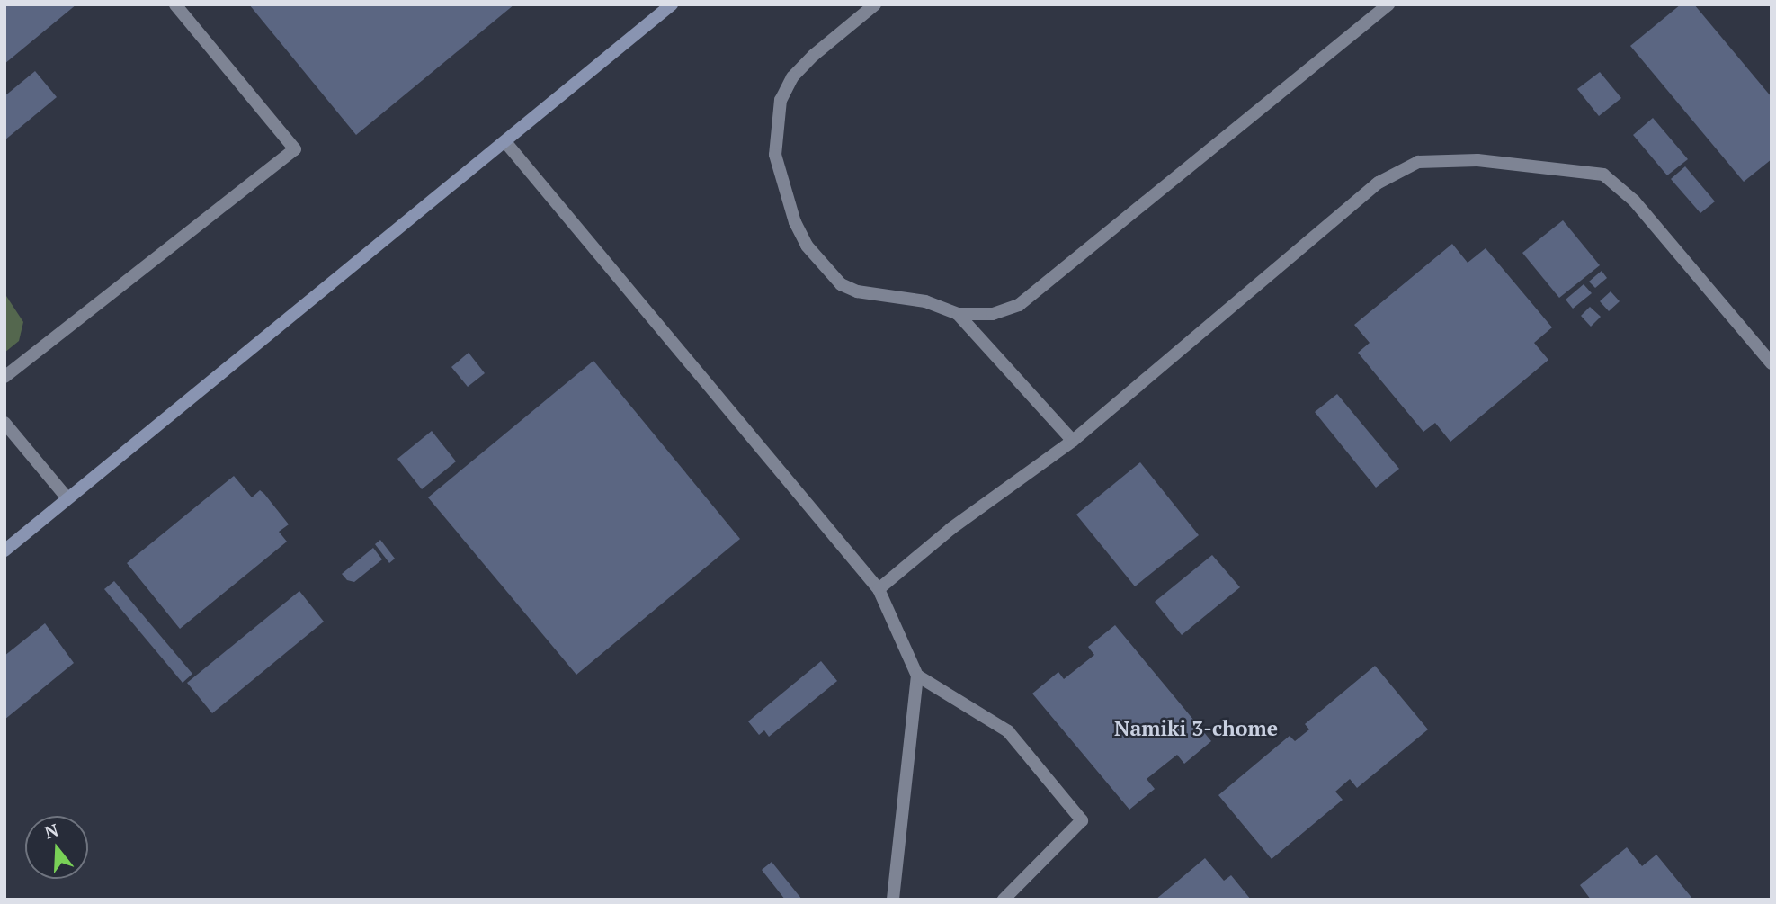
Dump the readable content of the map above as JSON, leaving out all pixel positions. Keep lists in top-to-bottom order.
{
  "districts": ["Namiki 3-chome"],
  "north": "top"
}
